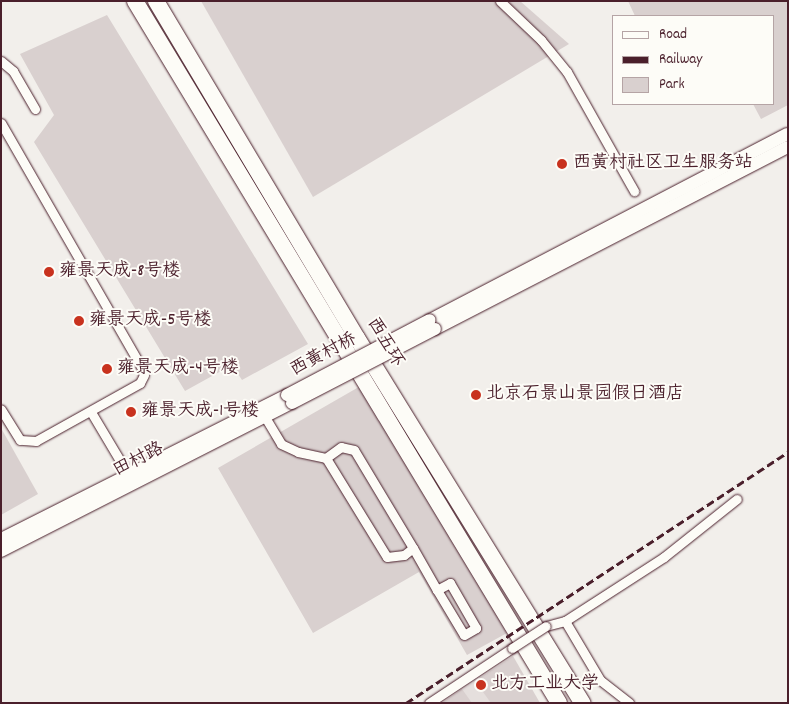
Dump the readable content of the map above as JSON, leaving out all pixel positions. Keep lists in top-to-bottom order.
{
  "streets": {
    "highway": ["西五环"],
    "main road": ["西黄村桥", "田村路"]
  },
  "crossings": [
    ["西黄村桥", "田村路"]
  ],
  "places": [
    "西黄村社区卫生服务站",
    "雍景天成-8号楼",
    "雍景天成-5号楼",
    "雍景天成-4号楼",
    "北京石景山景园假日酒店",
    "雍景天成-1号楼",
    "北方工业大学"
  ],
  "legend": ["Road", "Railway", "Park"]
}
